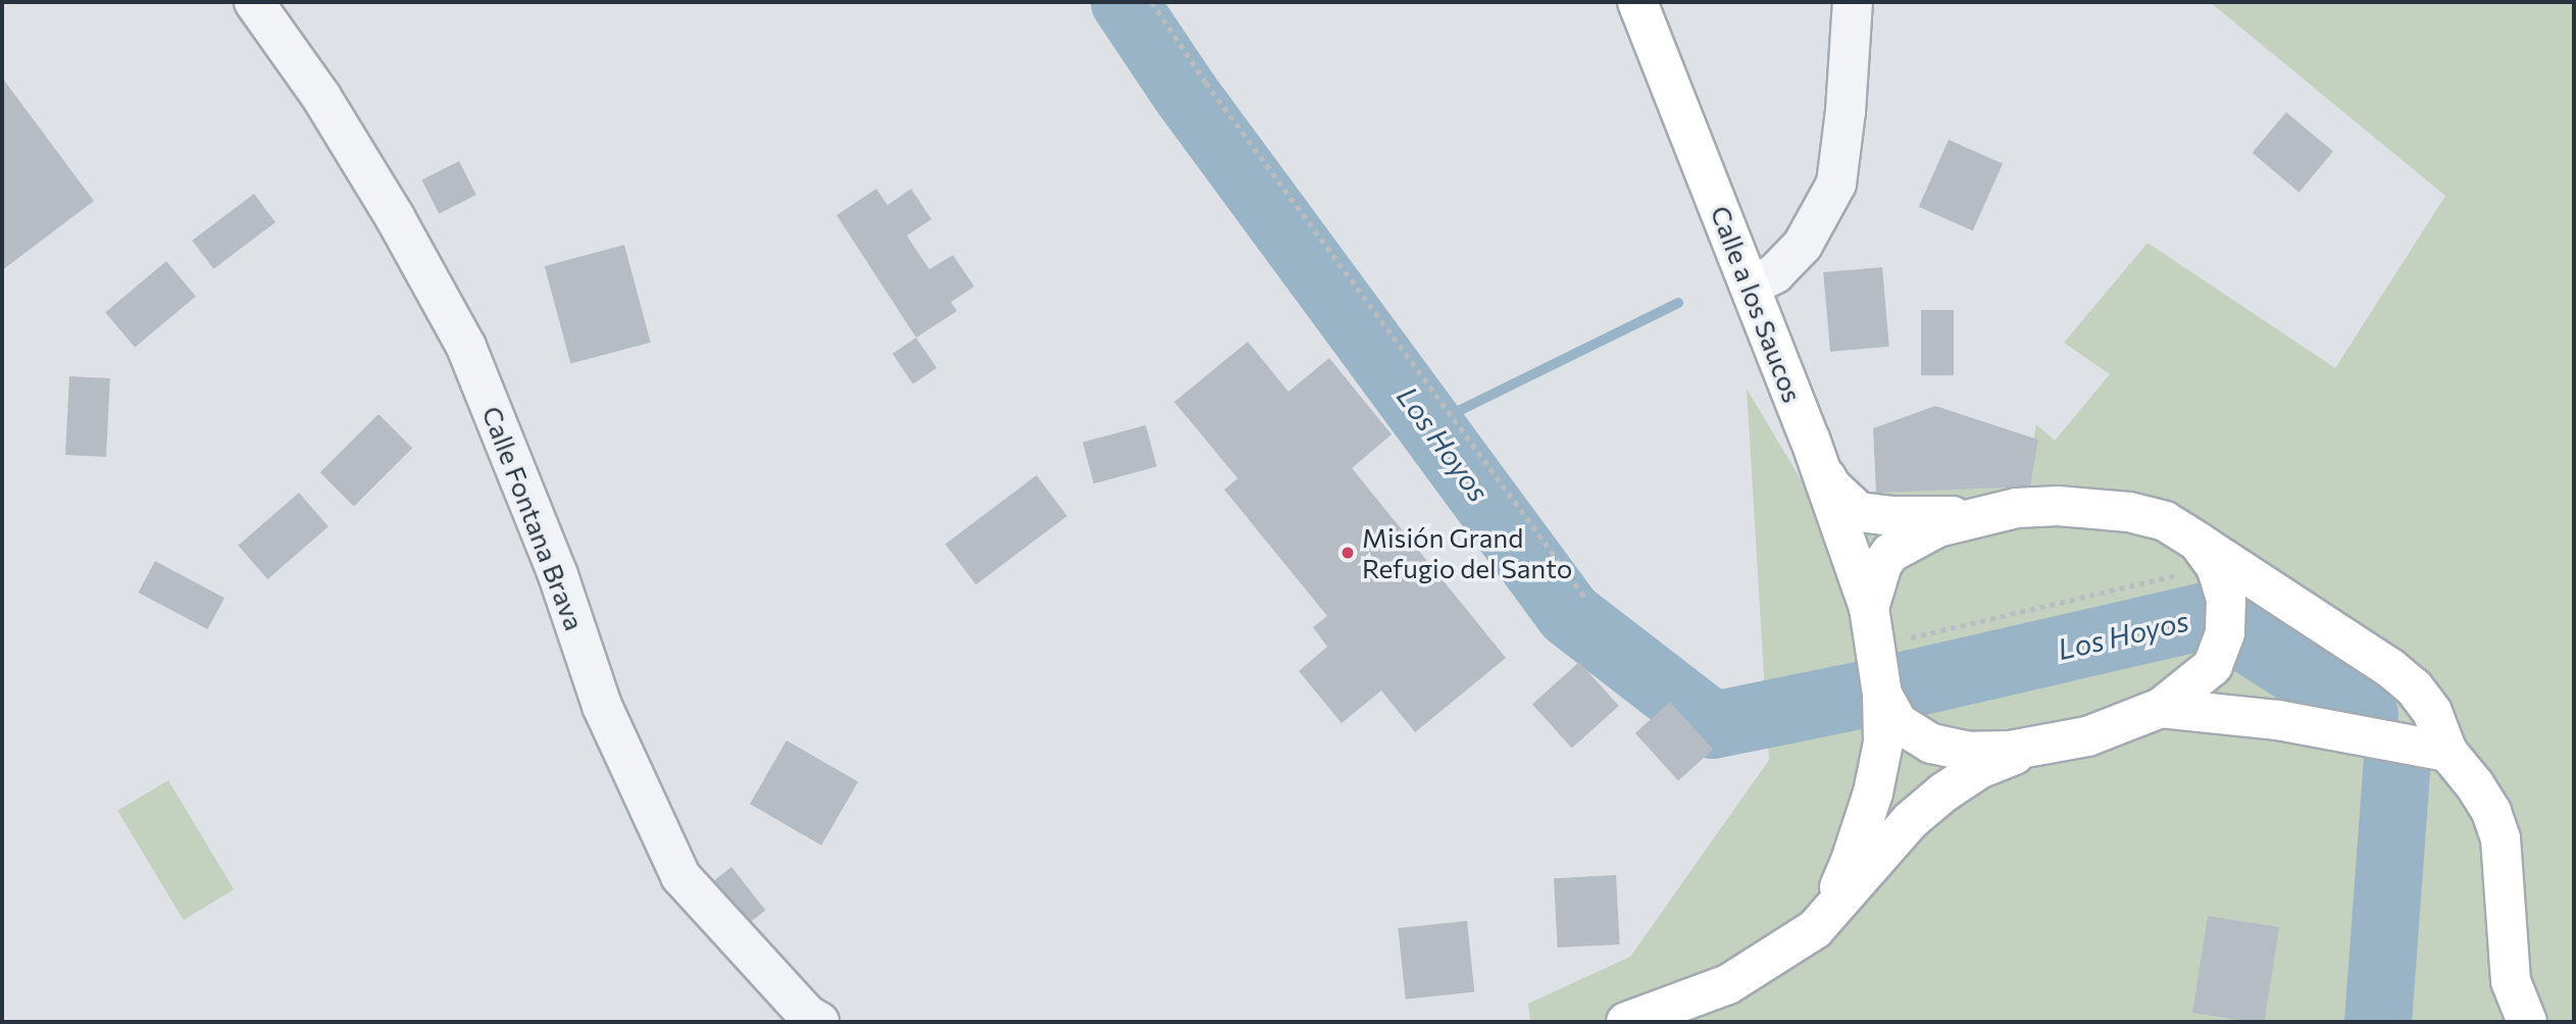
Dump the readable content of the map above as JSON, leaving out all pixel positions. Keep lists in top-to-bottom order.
{
  "streets": {
    "main road": ["Calle a los Saucos"],
    "street": ["Calle Fontana Brava"]
  },
  "water": ["Los Hoyos"],
  "places": ["Misión Grand Refugio del Santo"]
}
